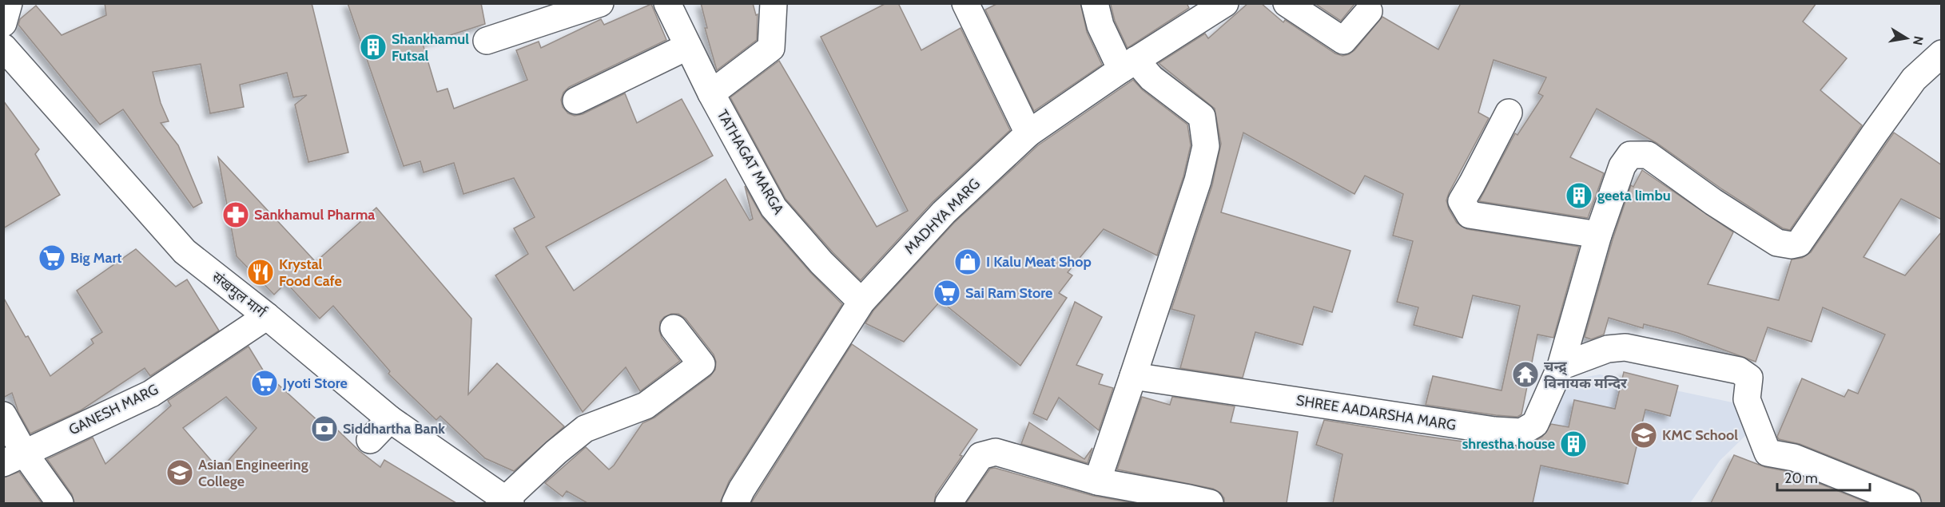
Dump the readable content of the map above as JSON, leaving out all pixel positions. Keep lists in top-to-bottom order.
{
  "streets": {
    "street": [
      "TATHAGAT MARGA",
      "MADHYA MARG",
      "संखमुल मार्ग",
      "GANESH MARG",
      "SHREE AADARSHA MARG"
    ]
  },
  "crossings": [
    ["TATHAGAT MARGA", "MADHYA MARG"],
    ["संखमुल मार्ग", "GANESH MARG"]
  ],
  "places": {
    "building": ["Shankhamul Futsal", "geeta limbu", "shrestha house"],
    "pharmacy": ["Sankhamul Pharma"],
    "supermarket": ["Big Mart", "Sai Ram Store", "Jyoti Store"],
    "shop": ["I Kalu Meat Shop"],
    "restaurant": ["Krystal Food Cafe"],
    "temple": ["चन्द्र् विनायक मन्दिर"],
    "bank": ["Siddhartha Bank"],
    "school or university": ["KMC School", "Asian Engineering College"]
  },
  "scale_bar": "20 m",
  "north": "right"
}
